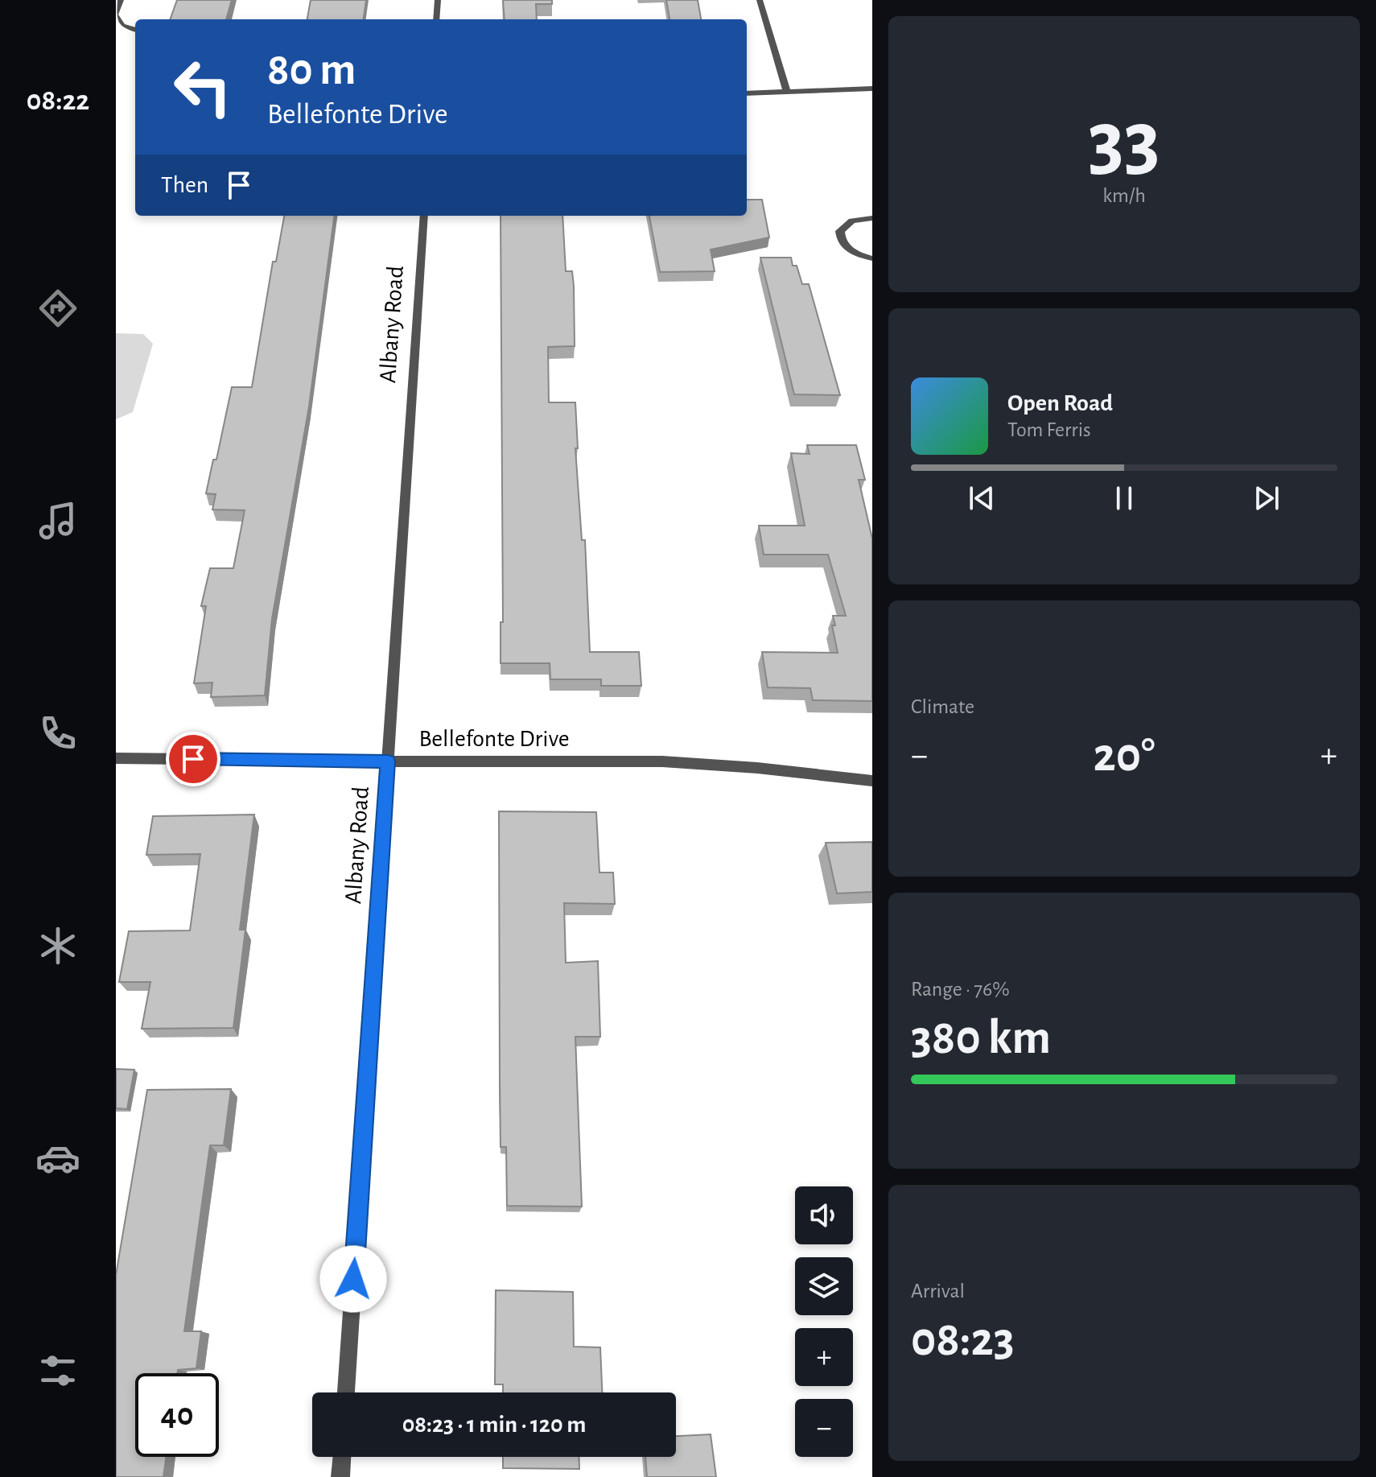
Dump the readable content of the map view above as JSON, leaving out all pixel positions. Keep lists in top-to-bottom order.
{
  "streets": {
    "street": ["Albany Road", "Bellefonte Drive"]
  },
  "crossings": [
    ["Albany Road", "Bellefonte Drive"]
  ],
  "page": {
    "tabs": "08:22",
    "tile": [
      ["33", "km/h"],
      "Climate",
      ["Range · 76%", "380 km"],
      ["Arrival", "08:23"]
    ],
    "turn": ["80 m", "Bellefonte Drive"],
    "then": "Then",
    "song": ["Open Road", "Tom Ferris"],
    "heat": ["−", "20°", "+"],
    "map_buttons": ["+", "−"],
    "limit": "40",
    "trip": "08:23 · 1 min · 120 m"
  }
}
